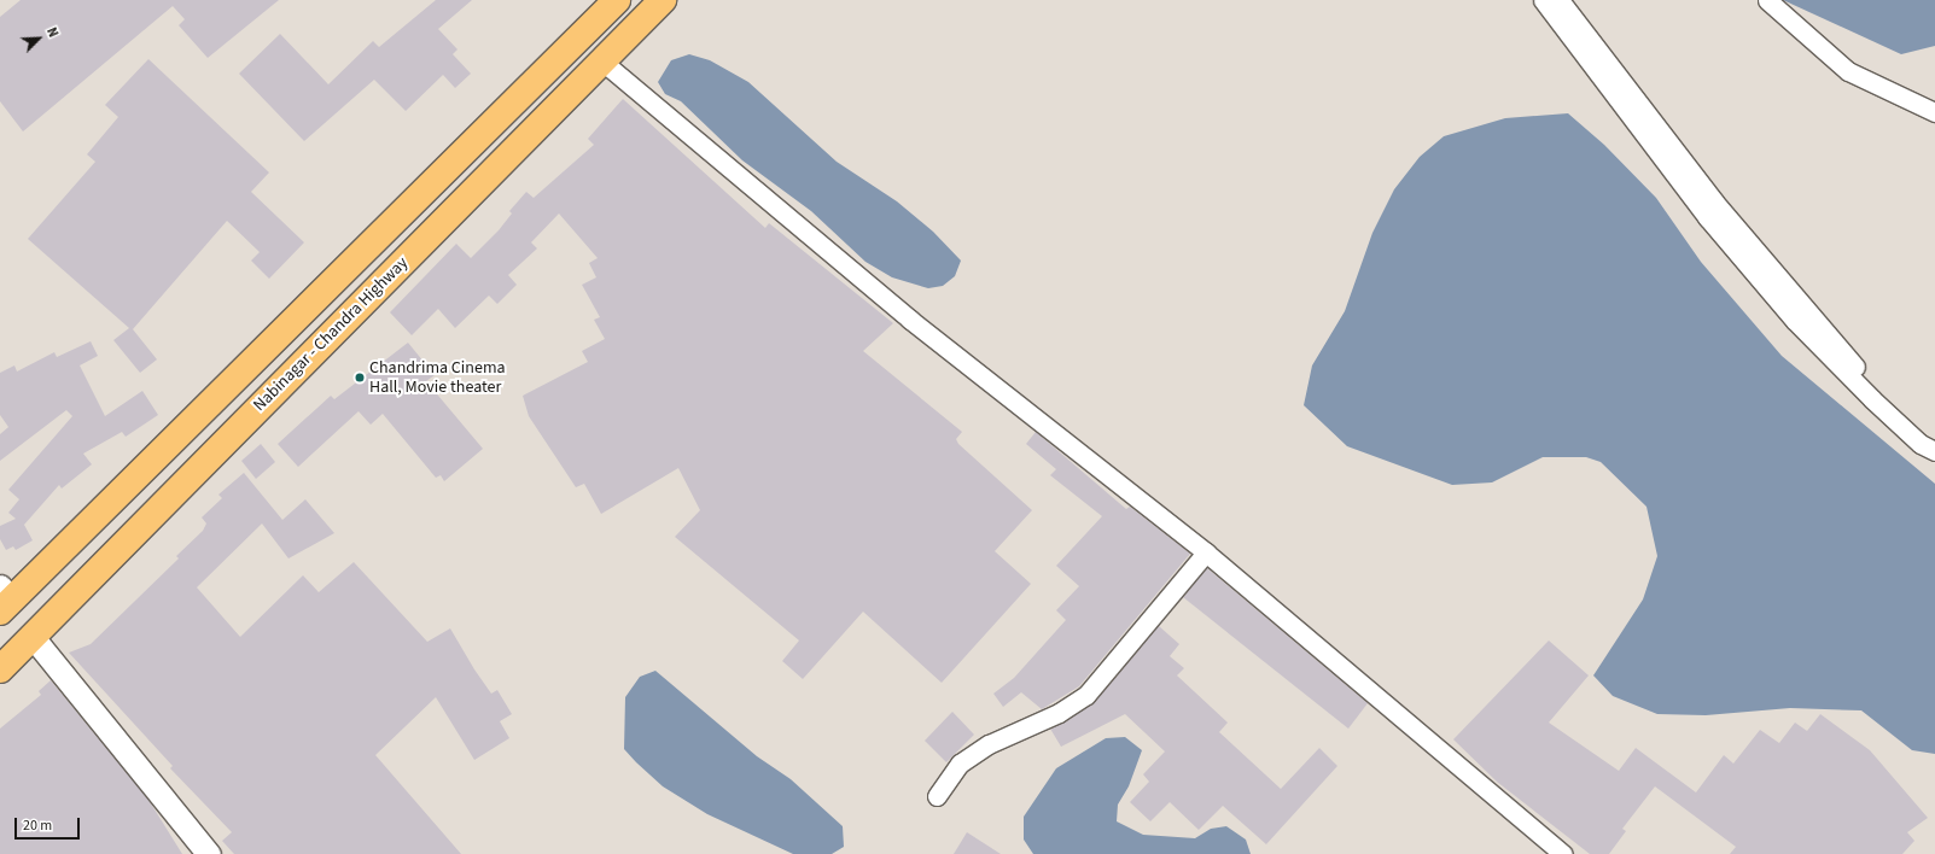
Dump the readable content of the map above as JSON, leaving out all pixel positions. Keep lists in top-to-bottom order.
{
  "streets": {
    "highway": ["Nabinagar - Chandra Highway"]
  },
  "places": ["Chandrima Cinema Hall, Movie theater"],
  "scale_bar": "20 m",
  "north": "top right"
}
